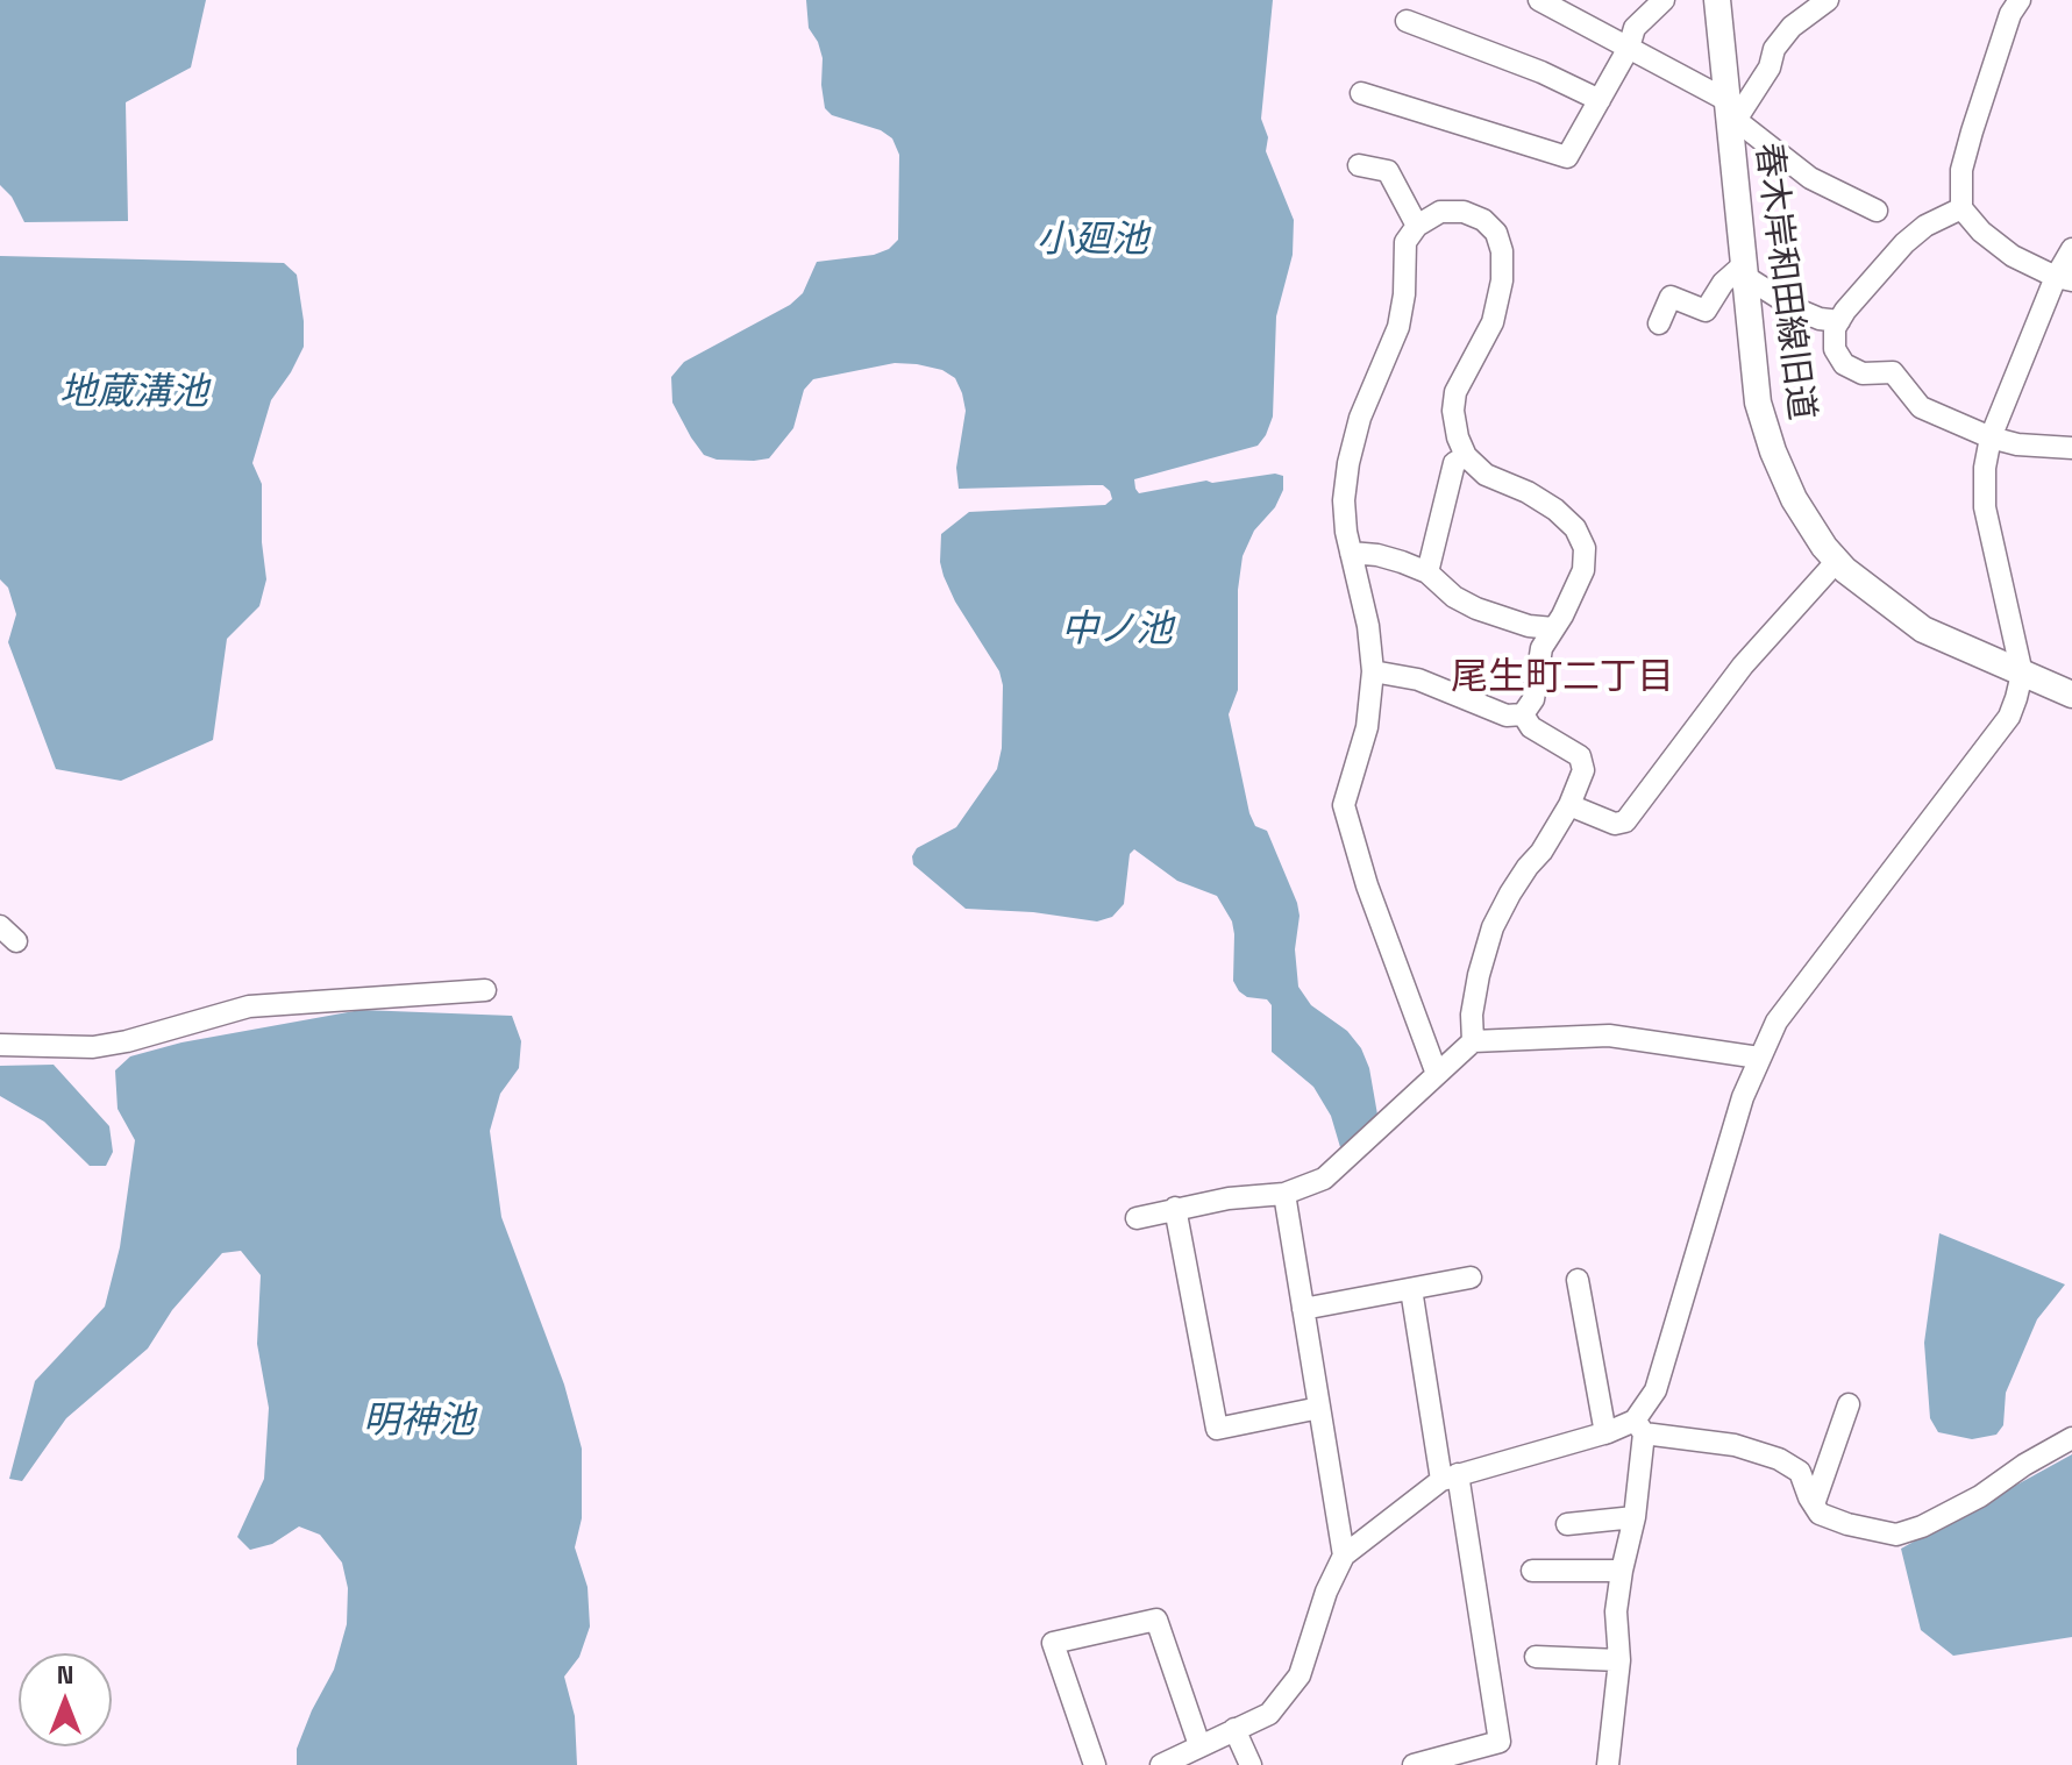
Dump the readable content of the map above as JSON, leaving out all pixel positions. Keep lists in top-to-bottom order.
{
  "streets": {
    "street": ["春木岸和田線旧道"]
  },
  "districts": ["尾生町二丁目"],
  "water": [
    "小廻池",
    "地蔵溝池",
    "中ノ池",
    "明神池"
  ],
  "north": "top"
}
